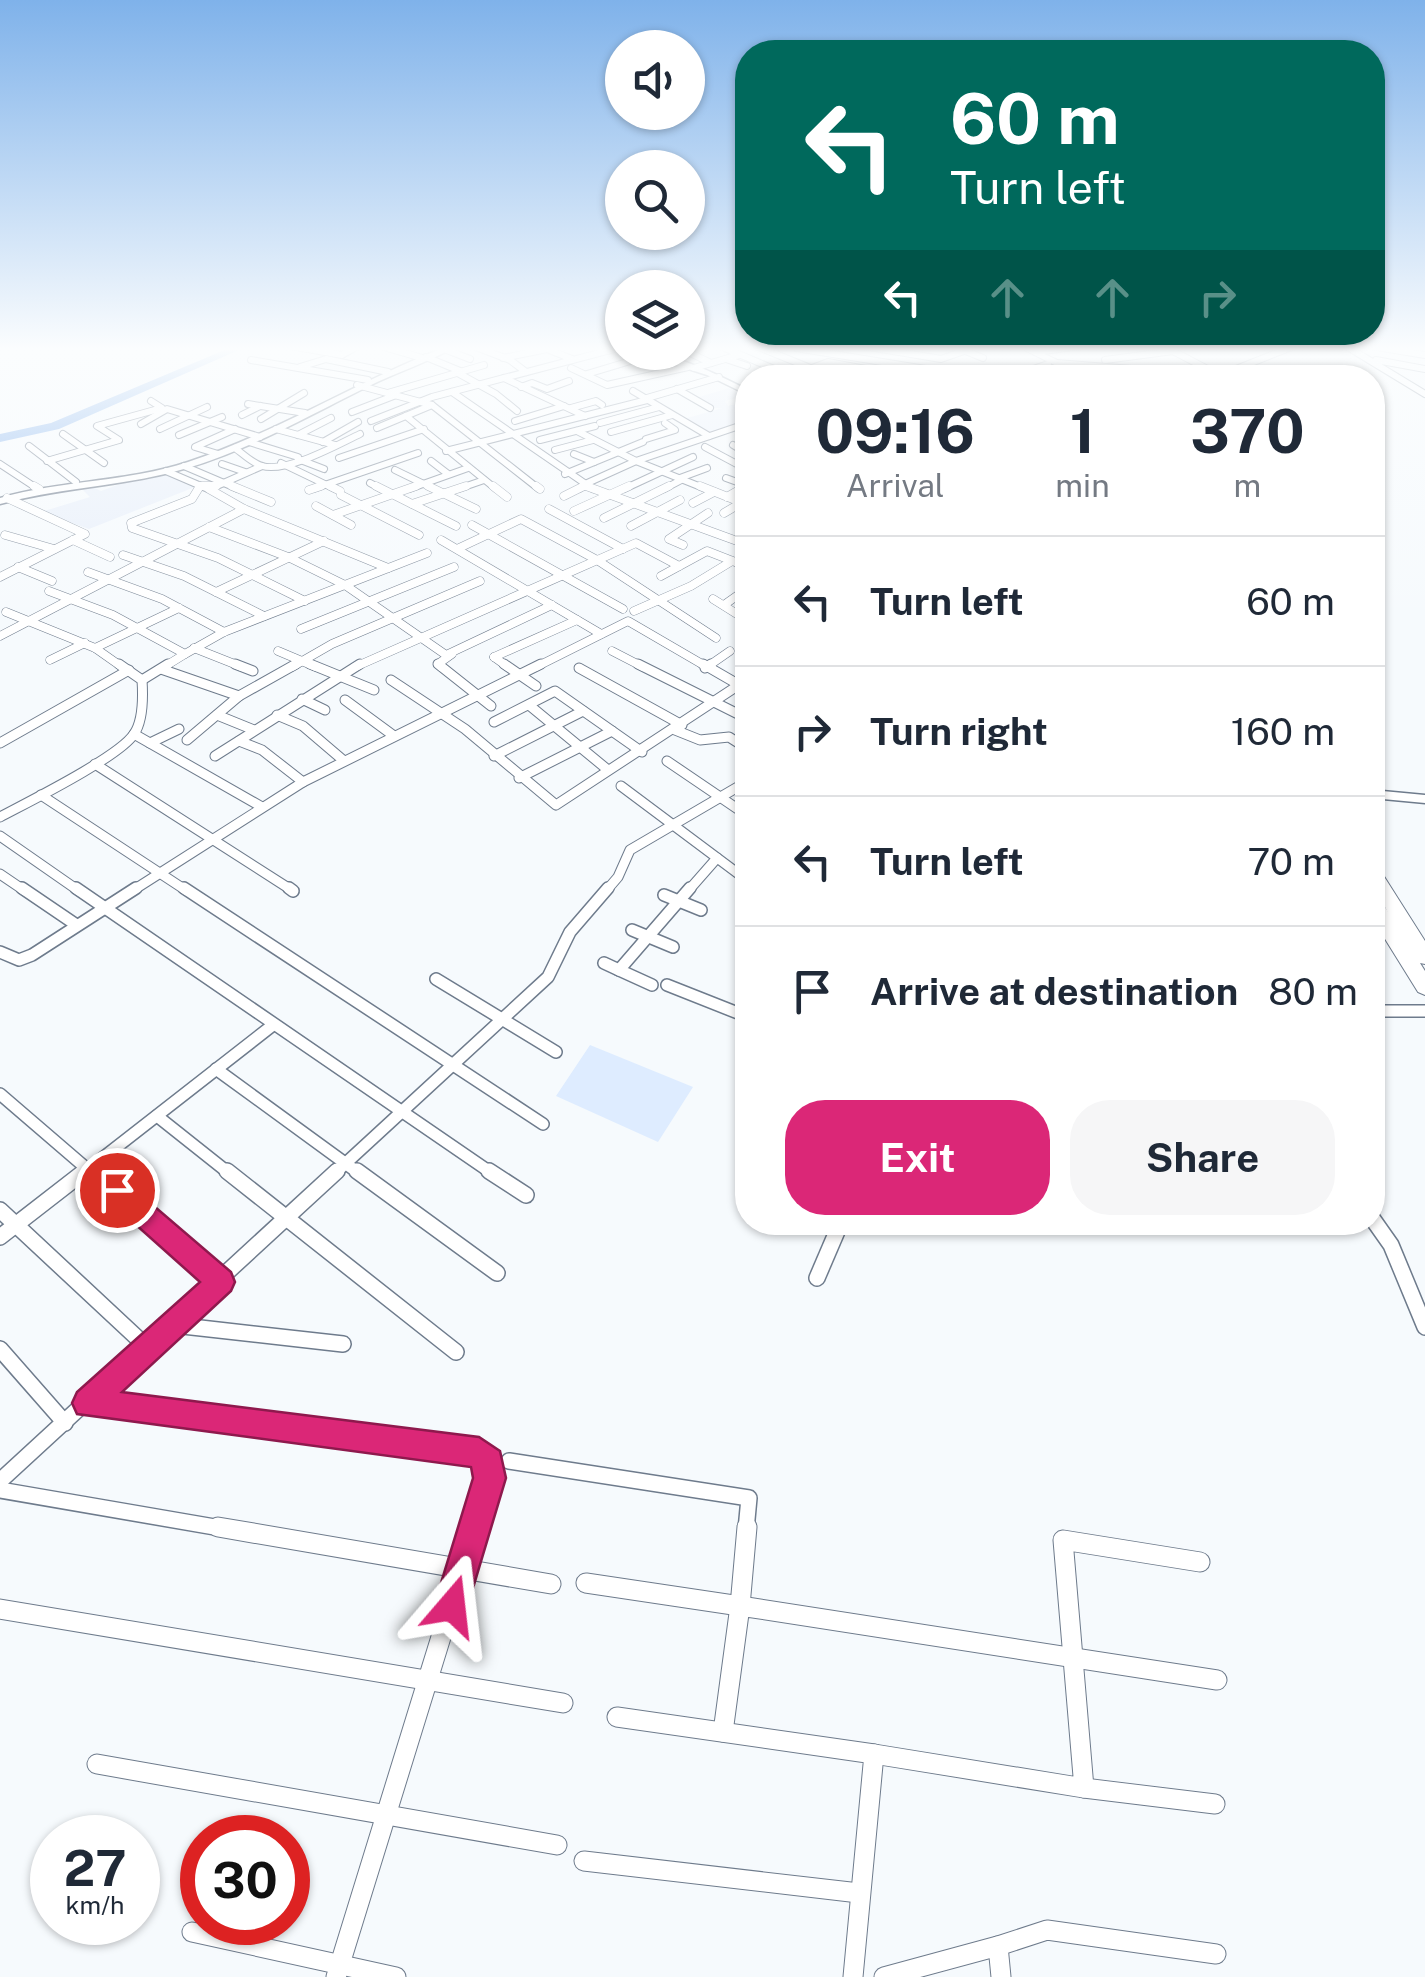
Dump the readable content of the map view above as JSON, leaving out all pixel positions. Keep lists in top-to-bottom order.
{
  "page": {
    "turn": ["60 m", "Turn left"],
    "eta": [
      "09:16",
      "Arrival",
      "1",
      "min",
      "370",
      "m"
    ],
    "list": [
      {
        "name": "Turn left",
        "value": "60 m"
      },
      {
        "name": "Turn right",
        "value": "160 m"
      },
      {
        "name": "Turn left",
        "value": "70 m"
      },
      {
        "name": "Arrive at destination",
        "value": "80 m"
      }
    ],
    "buttons": ["Exit", "Share"],
    "speed": "27 km/h",
    "limit": "30"
  }
}
